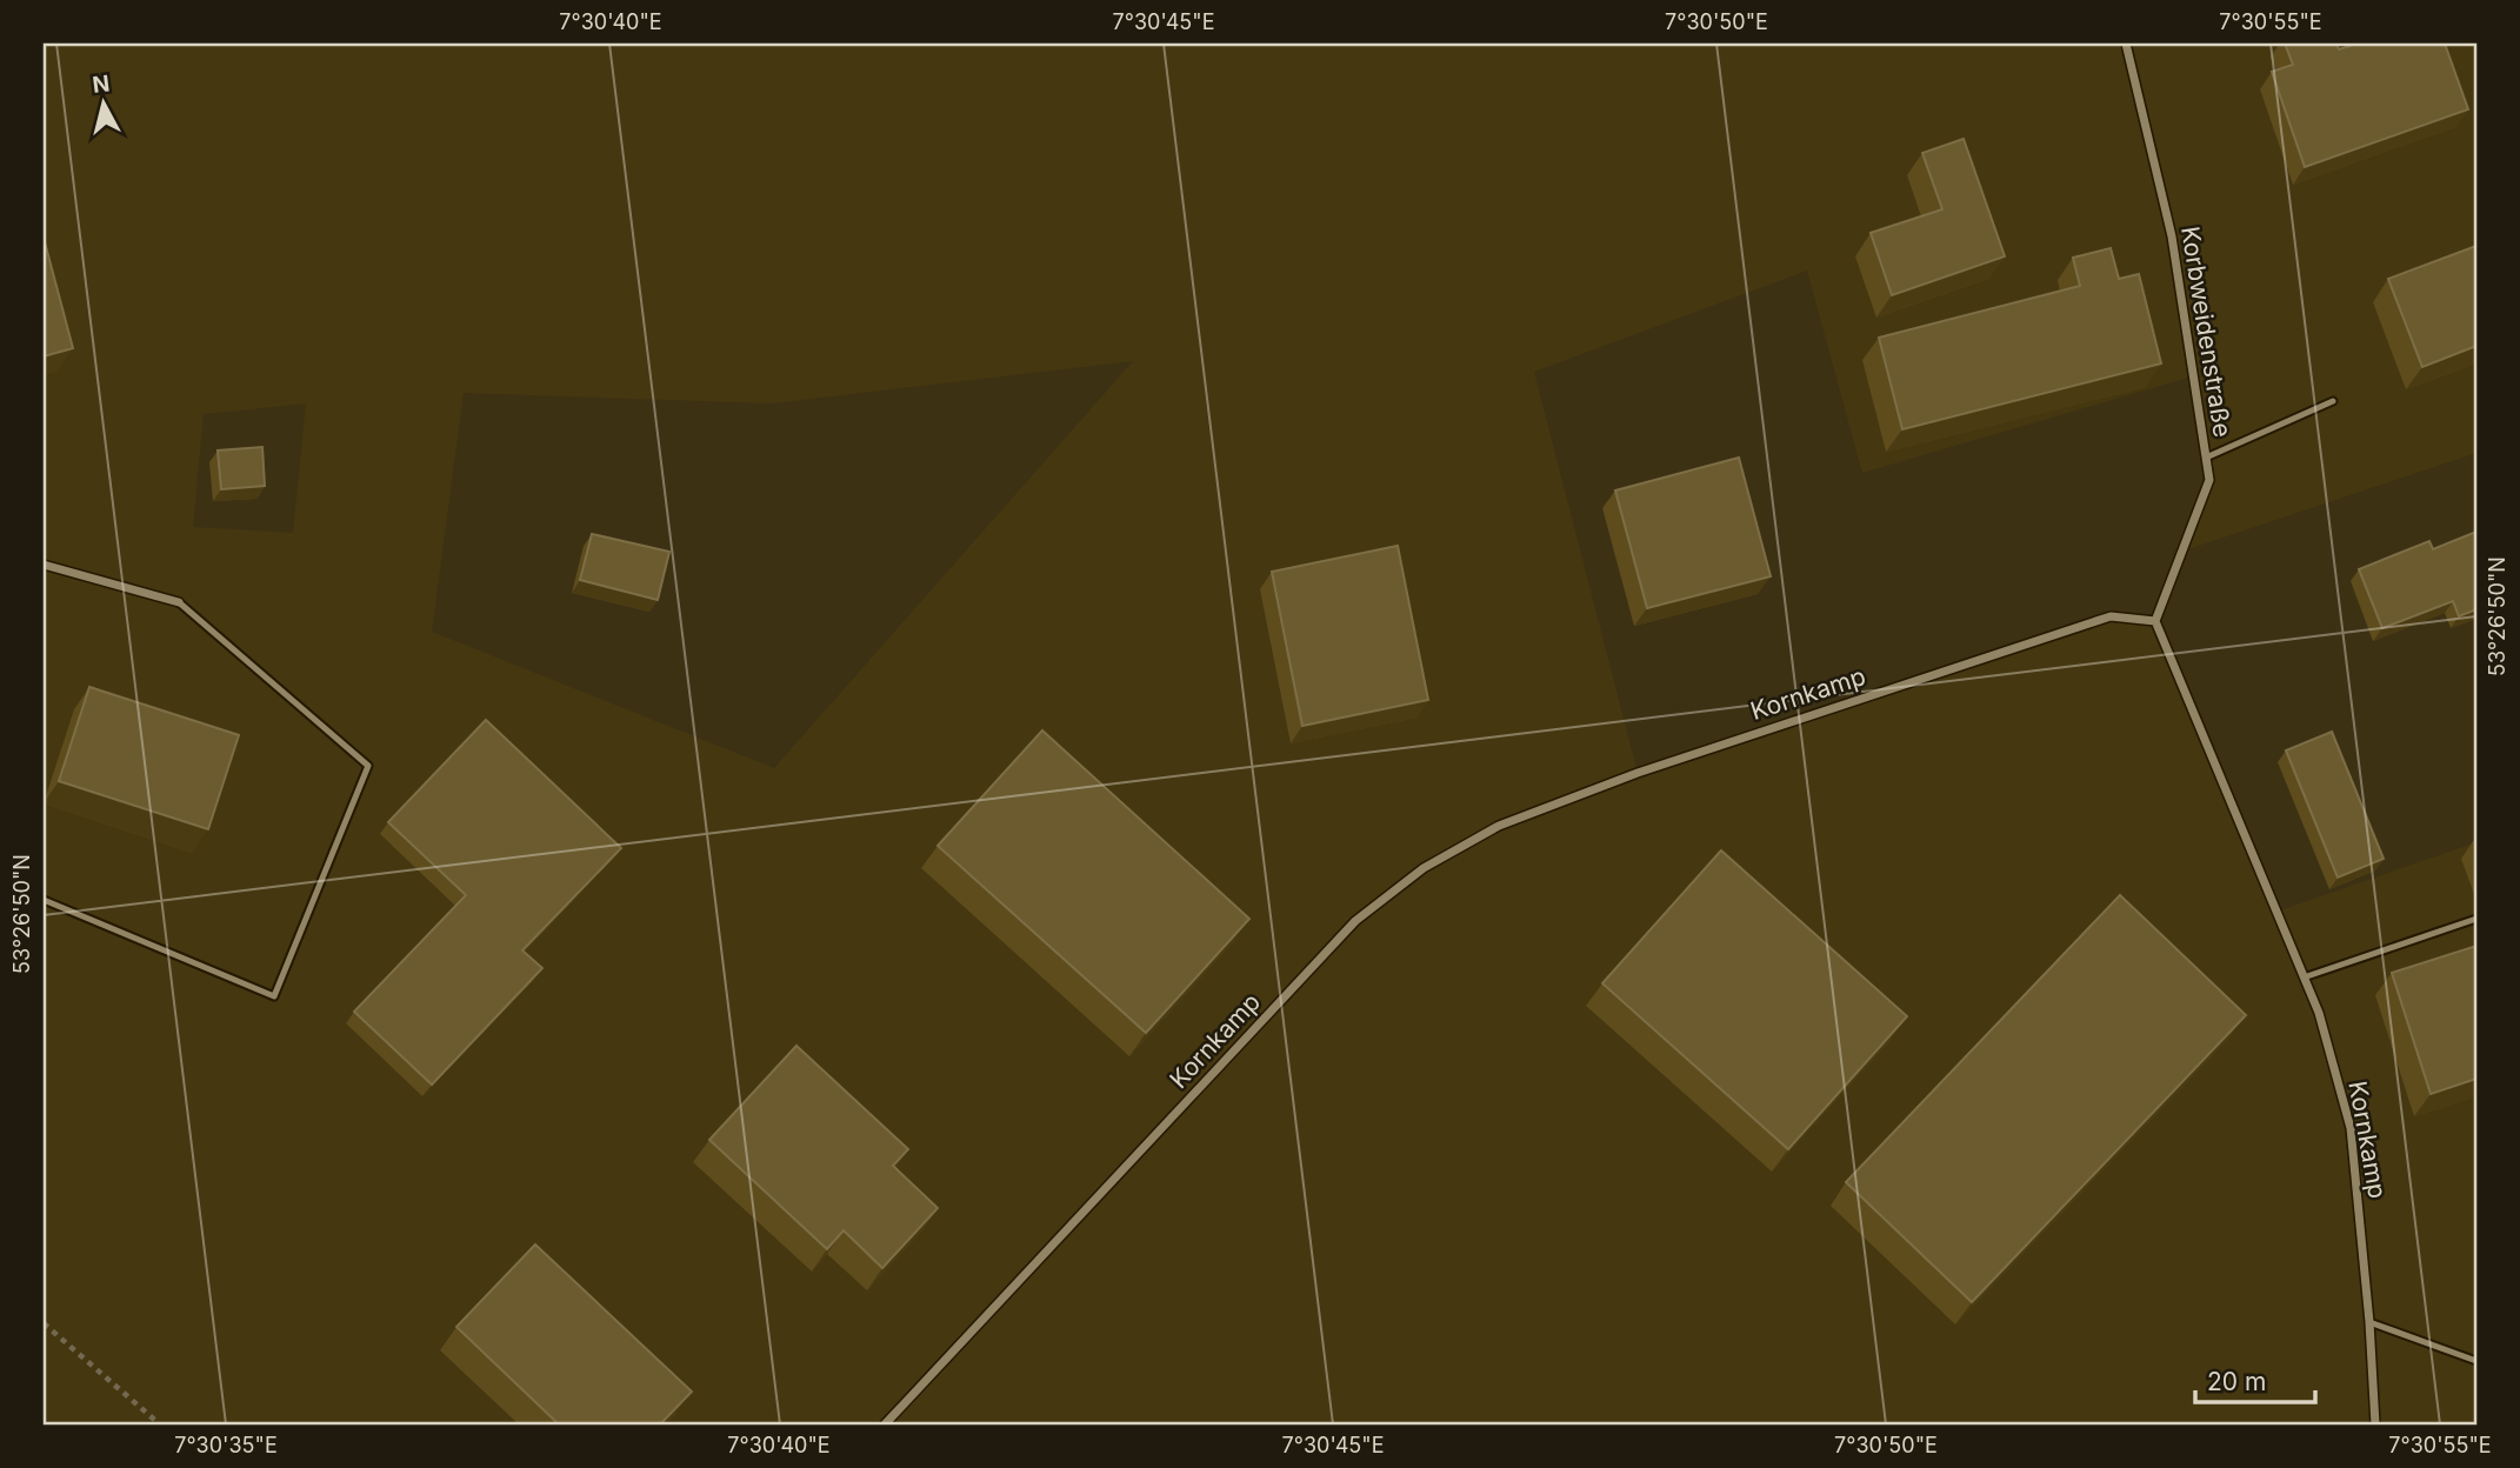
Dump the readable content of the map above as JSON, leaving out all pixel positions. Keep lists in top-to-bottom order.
{
  "streets": {
    "street": ["Korbweidenstraße", "Kornkamp"]
  },
  "crossings": [
    ["Korbweidenstraße", "Kornkamp"]
  ],
  "scale_bar": "20 m",
  "north": "top",
  "coordinates": [
    "7°30'40\"E",
    "7°30'45\"E",
    "7°30'50\"E",
    "7°30'55\"E",
    "53°26'50\"N",
    "7°30'35\"E"
  ]
}
